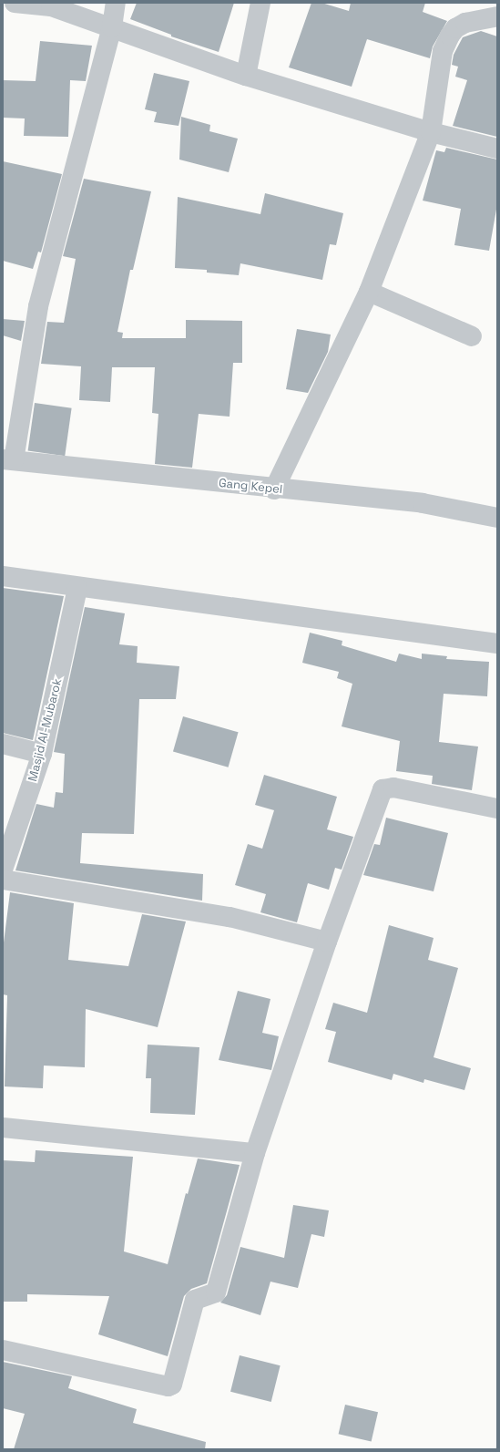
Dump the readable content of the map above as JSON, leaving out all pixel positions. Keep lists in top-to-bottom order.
{
  "streets": {
    "street": ["Gang Kepel", "Masjid Al-Mubarok"]
  }
}
